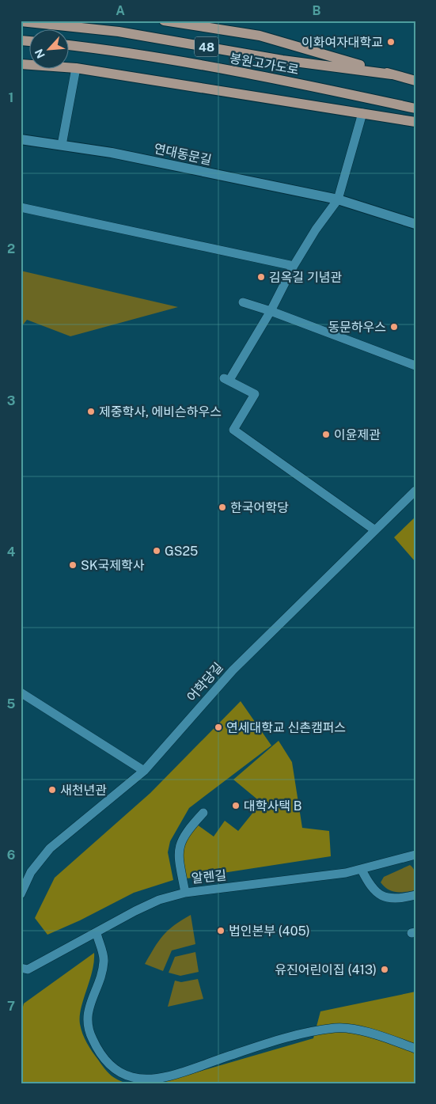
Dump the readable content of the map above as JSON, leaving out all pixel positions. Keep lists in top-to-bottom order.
{
  "streets": {
    "main road": ["48", "봉원고가도로"],
    "street": ["연대동문길"],
    "lane": ["어학당길", "알렌길"]
  },
  "crossings": [
    ["48", "봉원고가도로"]
  ],
  "places": [
    "이화여자대학교",
    "김옥길 기념관",
    "동문하우스",
    "제중학사, 에비슨하우스",
    "이윤제관",
    "한국어학당",
    "GS25",
    "SK국제학사",
    "연세대학교 신촌캠퍼스",
    "새천년관",
    "대학사택 B",
    "법인본부 (405)",
    "유진어린이집 (413)"
  ],
  "north": "bottom left",
  "grid": {
    "columns": ["A", "B"],
    "rows": [
      "1",
      "2",
      "3",
      "4",
      "5",
      "6",
      "7"
    ]
  }
}
